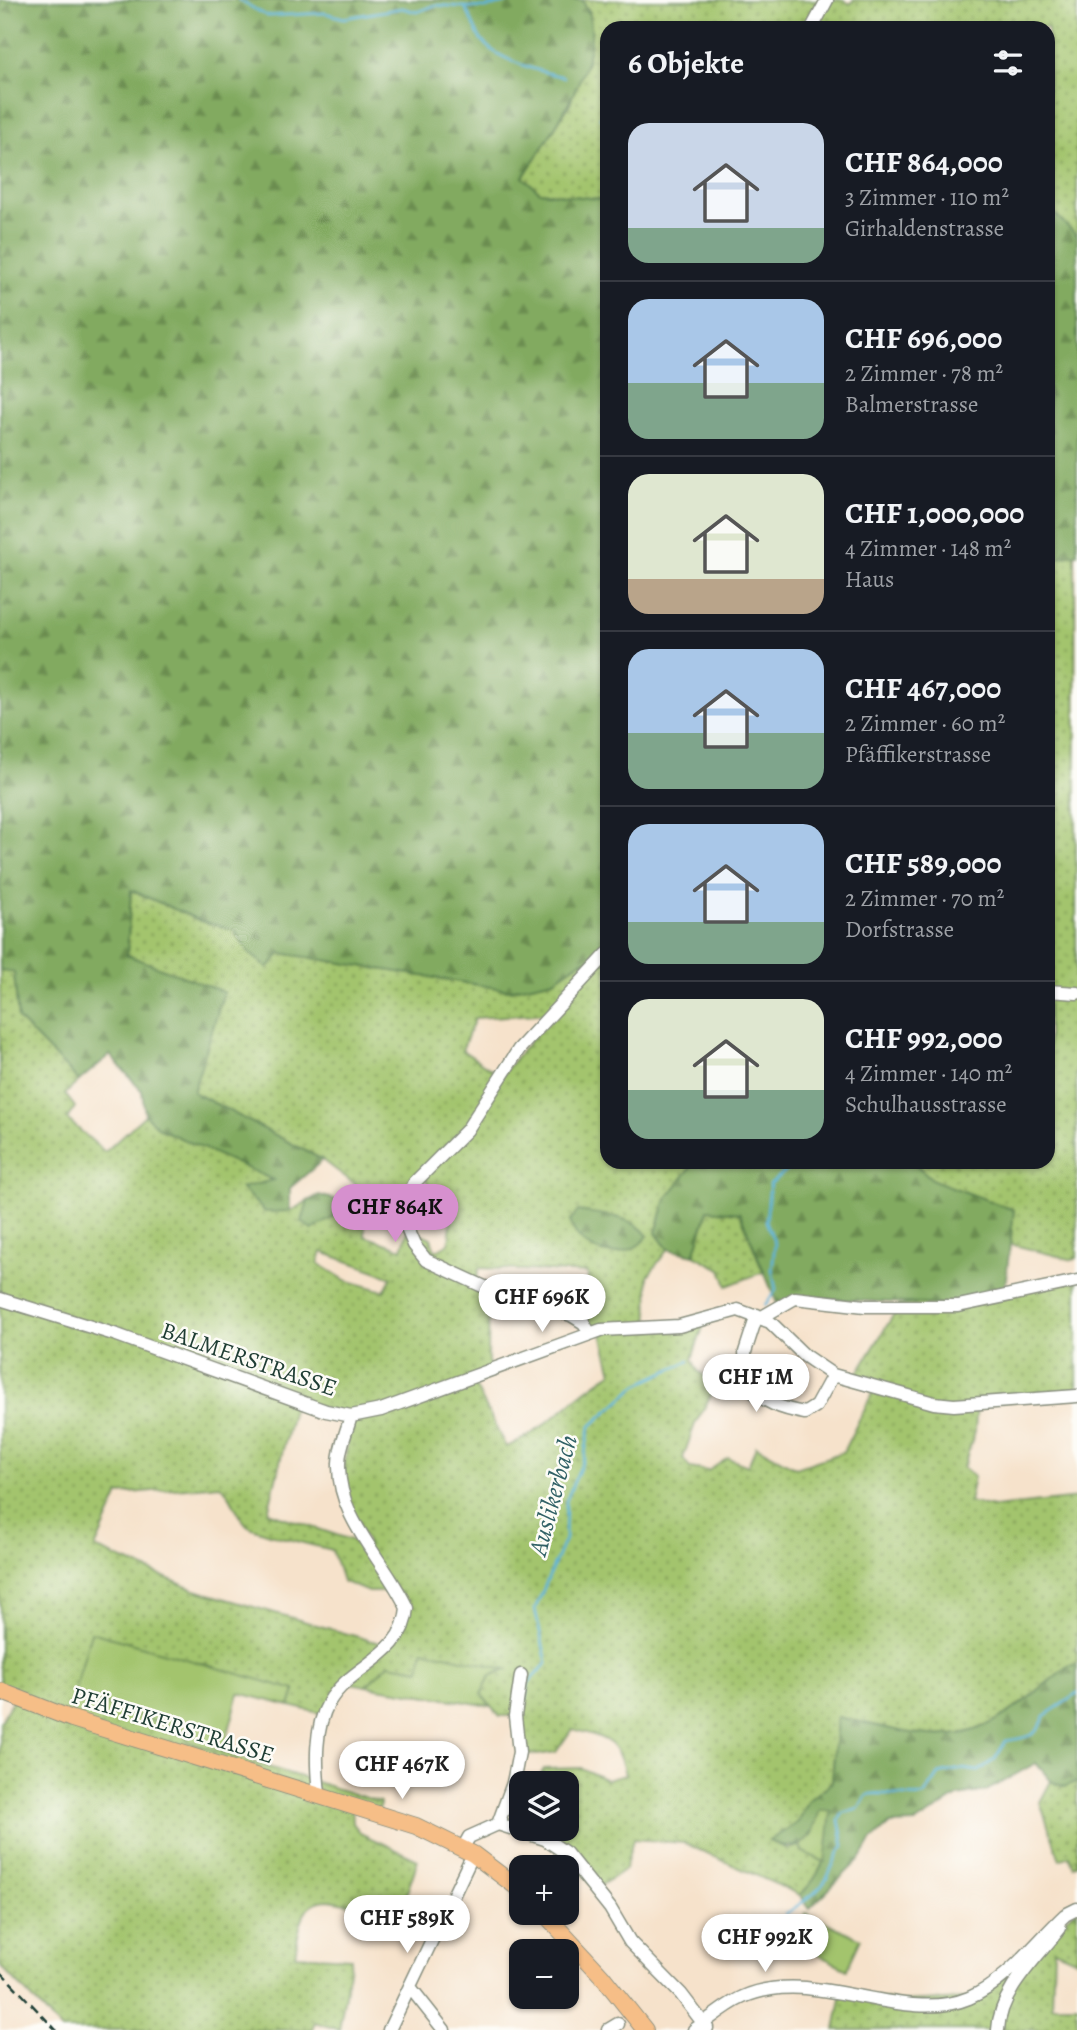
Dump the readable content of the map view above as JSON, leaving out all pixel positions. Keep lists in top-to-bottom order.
{
  "streets": {
    "main road": ["PFÄFFIKERSTRASSE"],
    "street": ["BALMERSTRASSE"]
  },
  "water": ["Auslikerbach"],
  "page": {
    "heading": "6 Objekte",
    "list": [
      {
        "name": "CHF 864,000",
        "note": "3 Zimmer · 110 m² · Girhaldenstrasse"
      },
      {
        "name": "CHF 696,000",
        "note": "2 Zimmer · 78 m² · Balmerstrasse"
      },
      {
        "name": "CHF 1,000,000",
        "note": "4 Zimmer · 148 m² · Haus"
      },
      {
        "name": "CHF 467,000",
        "note": "2 Zimmer · 60 m² · Pfäffikerstrasse"
      },
      {
        "name": "CHF 589,000",
        "note": "2 Zimmer · 70 m² · Dorfstrasse"
      },
      {
        "name": "CHF 992,000",
        "note": "4 Zimmer · 140 m² · Schulhausstrasse"
      }
    ],
    "price": [
      "CHF 864K",
      "CHF 696K",
      "CHF 1M",
      "CHF 467K",
      "CHF 589K",
      "CHF 992K"
    ],
    "map_buttons": ["+", "−"]
  }
}
